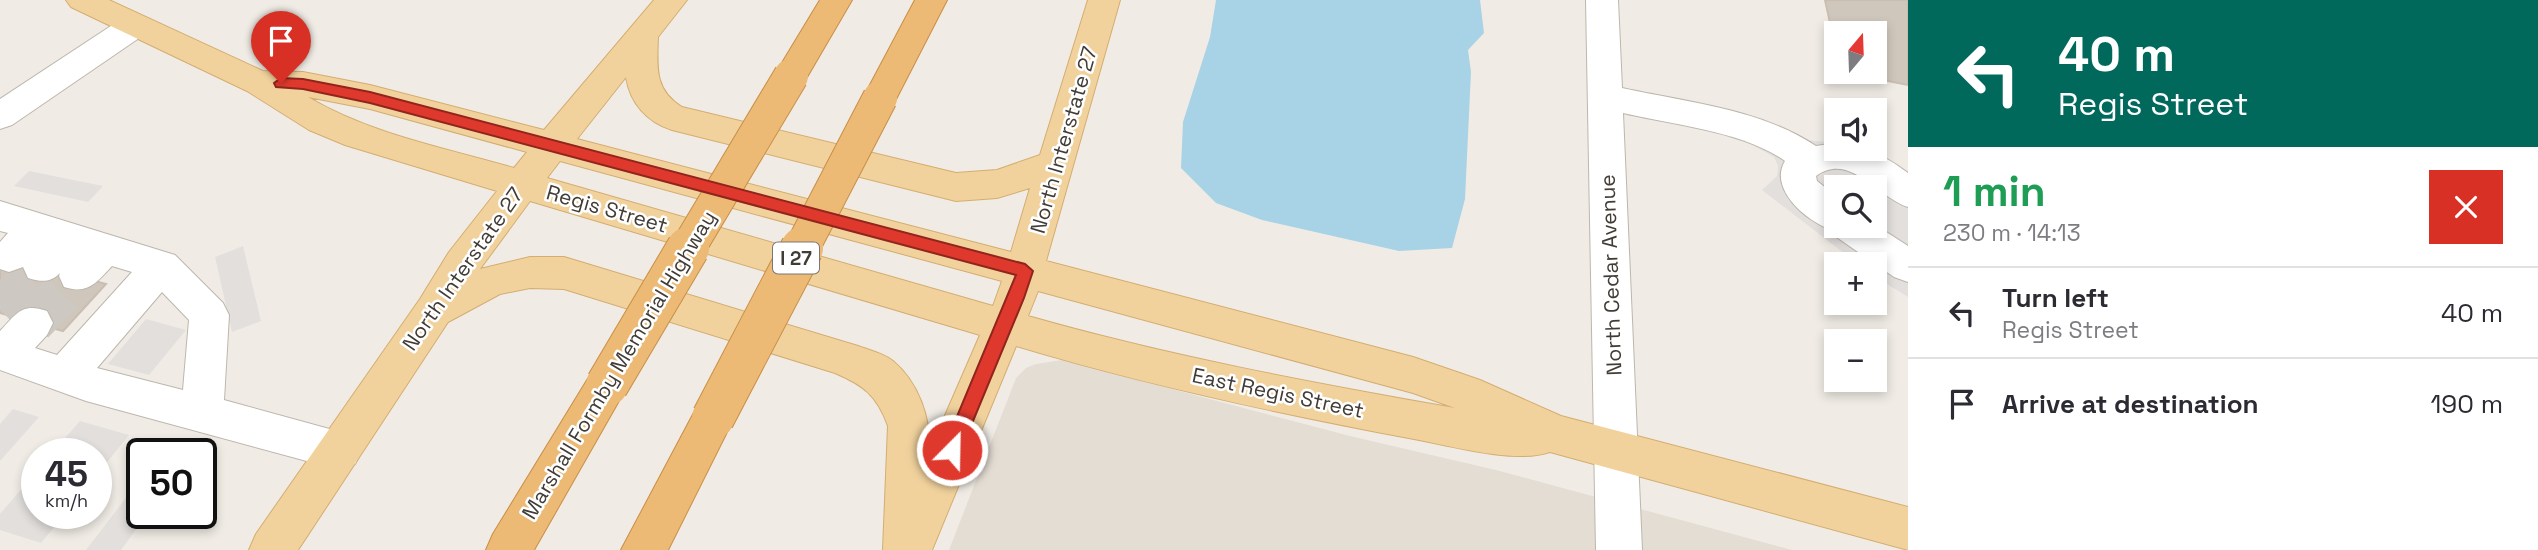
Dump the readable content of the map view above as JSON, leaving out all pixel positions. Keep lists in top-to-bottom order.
{
  "streets": {
    "highway": ["I 27", "Marshall Formby Memorial Highway"],
    "main road": ["North Interstate 27", "Regis Street", "East Regis Street"],
    "street": ["North Cedar Avenue"]
  },
  "crossings": [
    ["North Interstate 27", "Regis Street"],
    ["North Interstate 27", "East Regis Street"],
    ["Regis Street", "East Regis Street"],
    ["North Cedar Avenue", "East Regis Street"]
  ],
  "north": "top",
  "page": {
    "turn": ["40 m", "Regis Street"],
    "map_buttons": ["+", "−"],
    "heading": ["1 min", "230 m · 14:13"],
    "list": [
      {
        "name": "Turn left",
        "note": "Regis Street",
        "value": "40 m"
      },
      {
        "name": "Arrive at destination",
        "value": "190 m"
      }
    ],
    "speed": "45 km/h",
    "limit": "50"
  }
}
